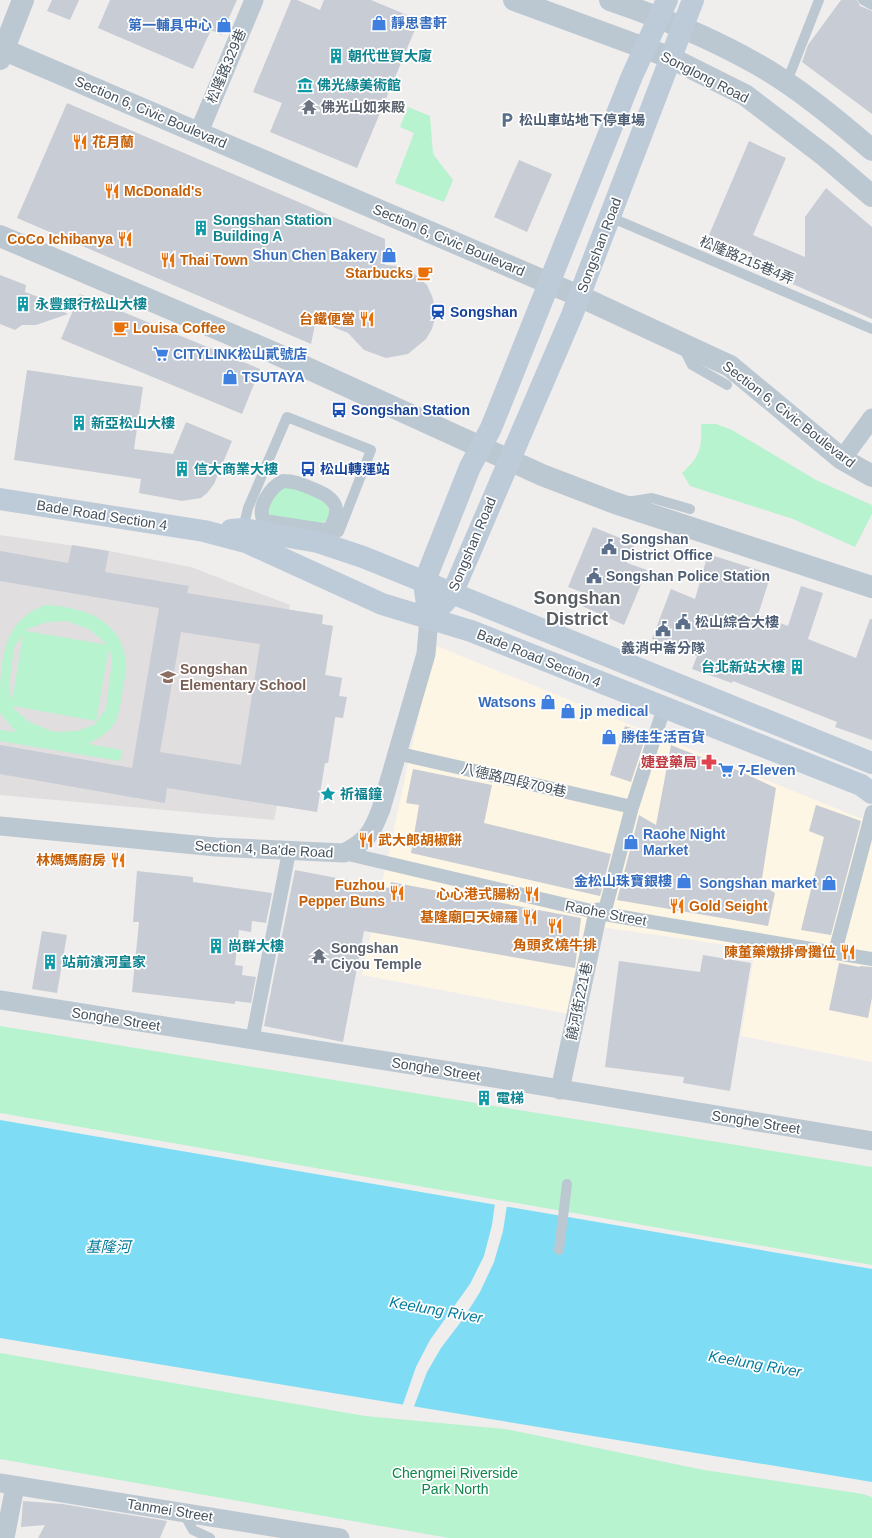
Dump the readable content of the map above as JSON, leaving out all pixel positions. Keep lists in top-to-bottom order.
{
  "streets": {
    "main road": ["Songshan Road", "Bade Road Section 4"],
    "street": [
      "松隆路329巷",
      "Songlong Road",
      "Section 6, Civic Boulevard",
      "八德路四段709巷",
      "Section 4, Ba'de Road",
      "Raohe Street",
      "饒河街221巷",
      "Songhe Street",
      "Tanmei Street"
    ],
    "lane": ["松隆路215巷4弄"]
  },
  "crossings": [
    ["松隆路329巷", "Section 6, Civic Boulevard"],
    ["Songlong Road", "Songshan Road"],
    ["Section 6, Civic Boulevard", "Songshan Road"],
    ["Songshan Road", "松隆路215巷4弄"],
    ["Songshan Road", "Bade Road Section 4"],
    ["Songshan Road", "Section 4, Ba'de Road"],
    ["Bade Road Section 4", "Section 4, Ba'de Road"],
    ["八德路四段709巷", "Section 4, Ba'de Road"],
    ["Section 4, Ba'de Road", "Raohe Street"],
    ["Raohe Street", "饒河街221巷"],
    ["饒河街221巷", "Songhe Street"]
  ],
  "districts": ["Songshan District"],
  "water": ["基隆河", "Keelung River"],
  "parks": ["Chengmei Riverside Park North"],
  "places": {
    "shop": [
      "靜思書軒",
      "第一輔具中心",
      "Shun Chen Bakery",
      "TSUTAYA",
      "Watsons",
      "jp medical",
      "勝佳生活百貨",
      "Raohe Night Market",
      "金松山珠寶銀樓",
      "Songshan market"
    ],
    "building": [
      "朝代世貿大廈",
      "Songshan Station Building A",
      "永豐銀行松山大樓",
      "新亞松山大樓",
      "信大商業大樓",
      "台北新站大樓",
      "尚群大樓",
      "站前濱河皇家",
      "電梯"
    ],
    "museum": ["佛光緣美術館"],
    "temple": ["佛光山如來殿", "Songshan Ciyou Temple"],
    "parking": ["松山車站地下停車場"],
    "restaurant": [
      "花月蘭",
      "McDonald's",
      "CoCo Ichibanya",
      "Thai Town",
      "台鐵便當",
      "武大郎胡椒餅",
      "林媽媽廚房",
      "Fuzhou Pepper Buns",
      "心心港式腸粉",
      "Gold Seight",
      "基隆廟口天婦羅",
      "角頭炙燒牛排",
      "陳董藥燉排骨攤位"
    ],
    "cafe": ["Starbucks", "Louisa Coffee"],
    "station": ["Songshan"],
    "supermarket": ["CITYLINK松山貳號店", "7-Eleven"],
    "bus stop": ["Songshan Station", "松山轉運站"],
    "public building": [
      "Songshan District Office",
      "Songshan Police Station",
      "松山綜合大樓",
      "義消中崙分隊"
    ],
    "school or university": ["Songshan Elementary School"],
    "pharmacy": ["婕登藥局"],
    "place": ["祈福鐘"]
  }
}
